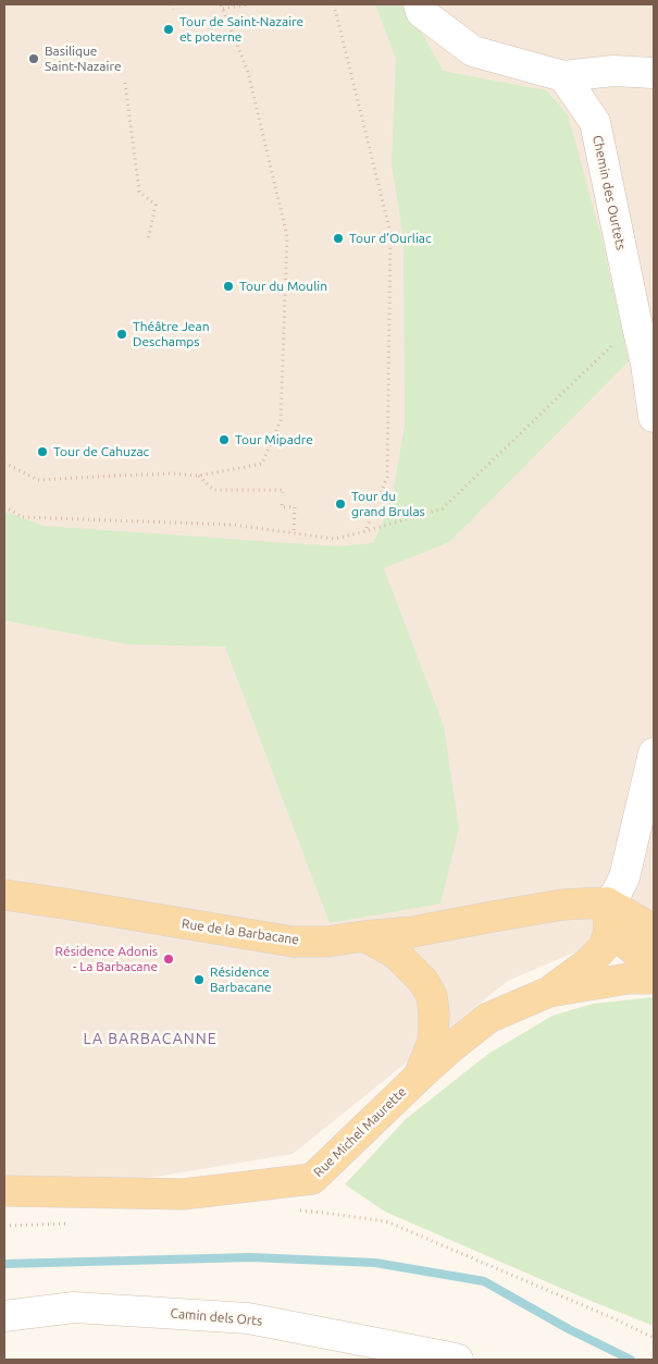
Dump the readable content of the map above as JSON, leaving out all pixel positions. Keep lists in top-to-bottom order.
{
  "streets": {
    "main road": ["Rue de la Barbacane", "Rue Michel Maurette"],
    "street": ["Chemin des Ourtets", "Camin dels Orts"]
  },
  "districts": ["LA BARBACANNE"],
  "places": [
    "Tour de Saint-Nazaire et poterne",
    "Basilique Saint-Nazaire",
    "Tour d'Ourliac",
    "Tour du Moulin",
    "Théâtre Jean Deschamps",
    "Tour Mipadre",
    "Tour de Cahuzac",
    "Tour du grand Brulas",
    "Résidence Adonis - La Barbacane",
    "Résidence Barbacane"
  ]
}
